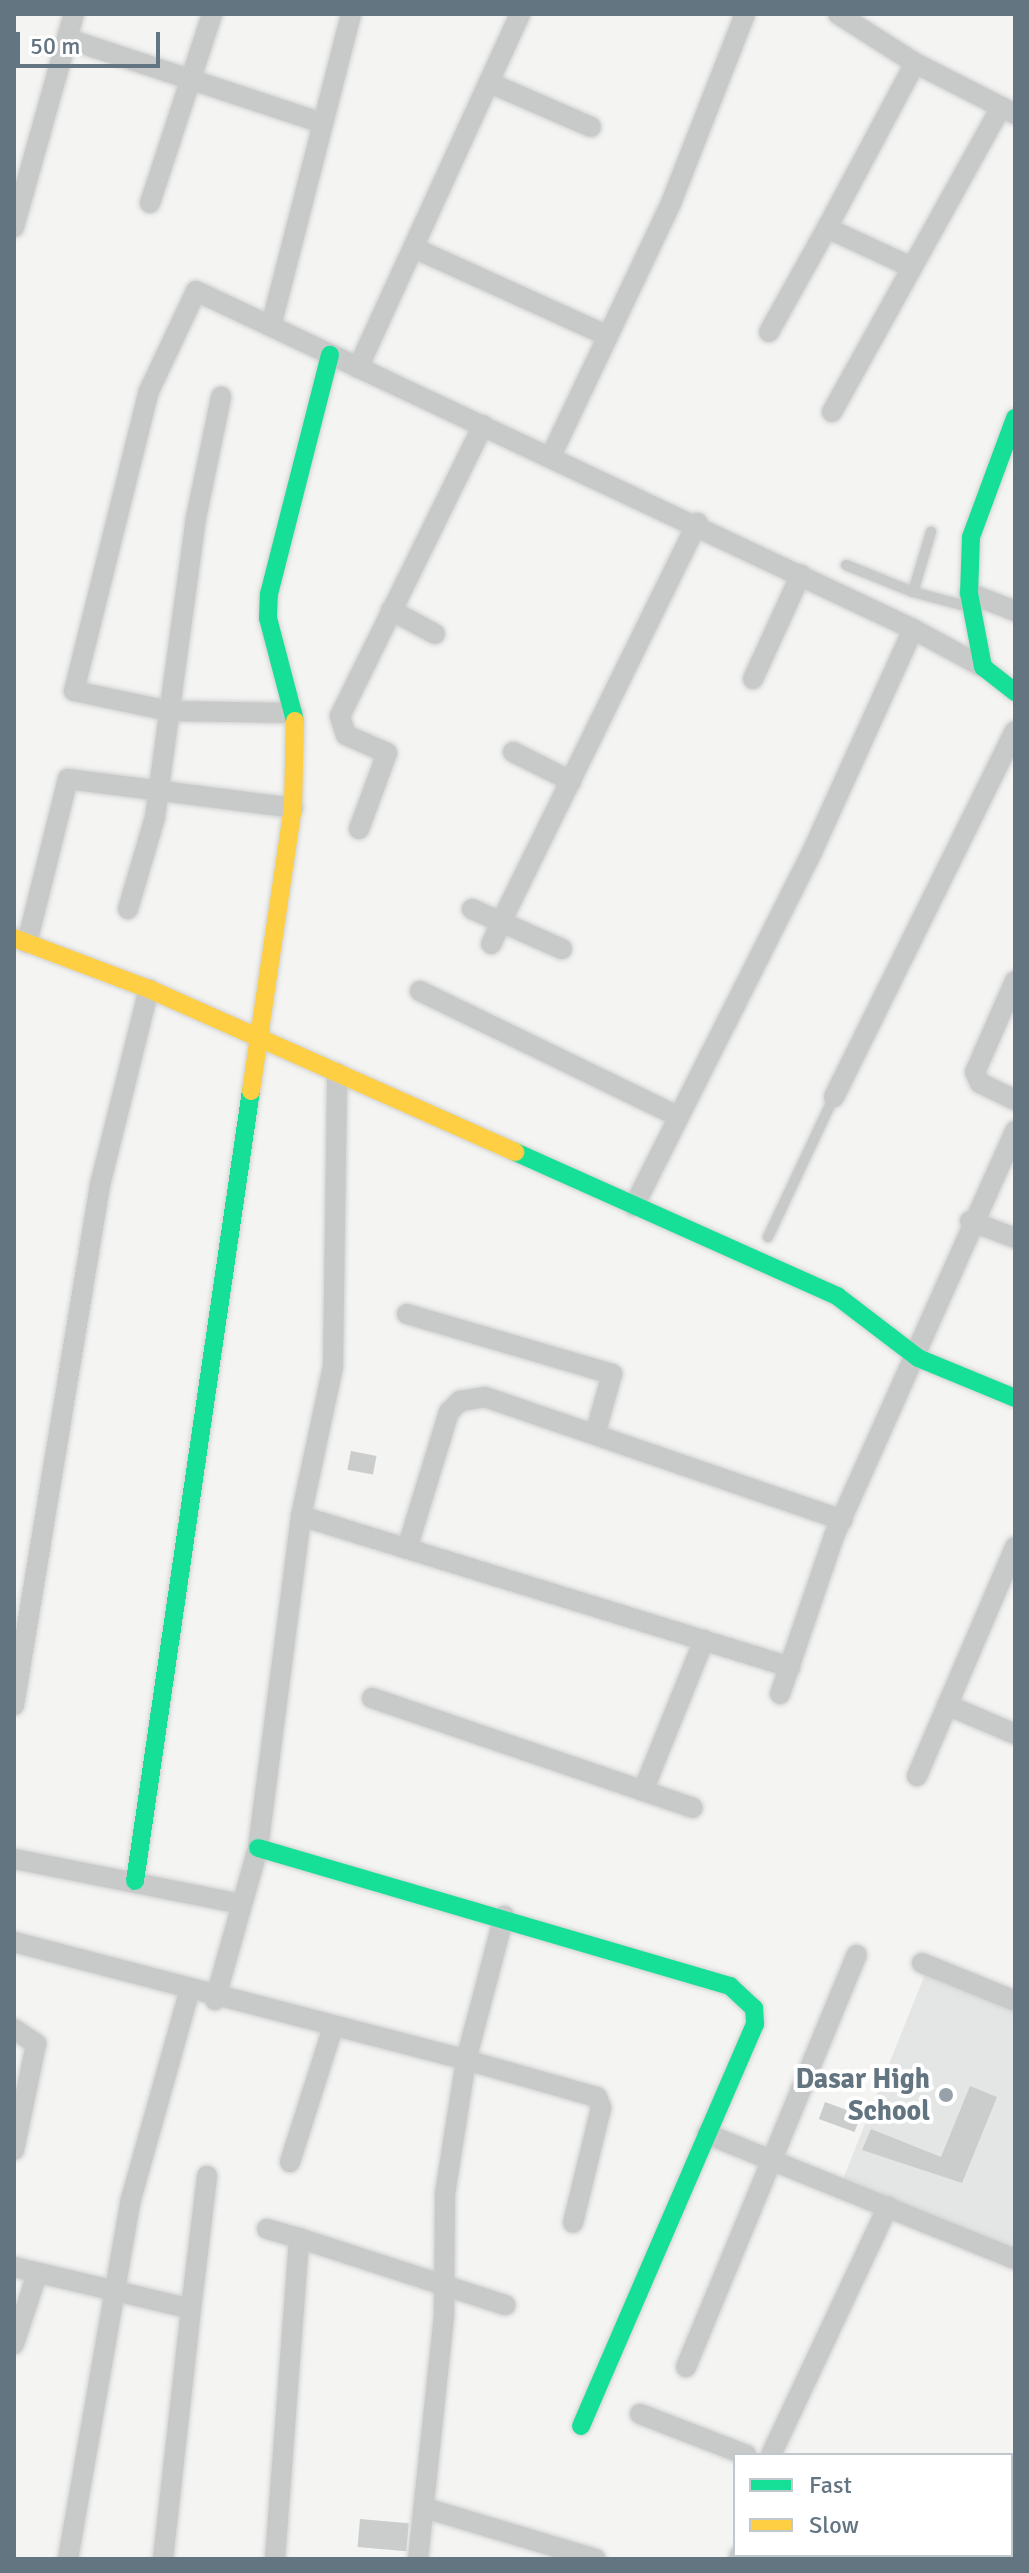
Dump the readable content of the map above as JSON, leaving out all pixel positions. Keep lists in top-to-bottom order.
{
  "places": ["Dasar High School"],
  "legend": ["Fast", "Slow"],
  "scale_bar": "50 m"
}
